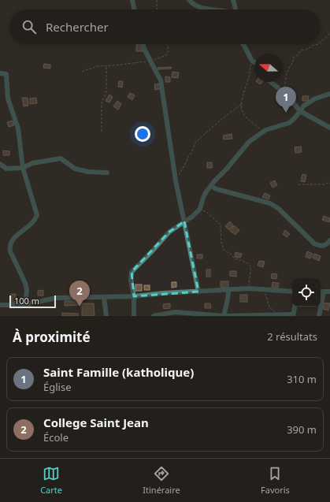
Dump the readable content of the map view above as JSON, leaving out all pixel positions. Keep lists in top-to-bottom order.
{
  "scale_bar": "100 m",
  "north": "left",
  "page": {
    "search": "Rechercher",
    "pins": ["1", "2"],
    "scale": "100 m",
    "heading": ["À proximité", "2 résultats"],
    "list": [
      {
        "mark": "1",
        "name": "Saint Famille (katholique)",
        "note": "Église",
        "value": "310 m"
      },
      {
        "mark": "2",
        "name": "College Saint Jean",
        "note": "École",
        "value": "390 m"
      }
    ],
    "nav": ["Carte", "Itinéraire", "Favoris"]
  }
}
